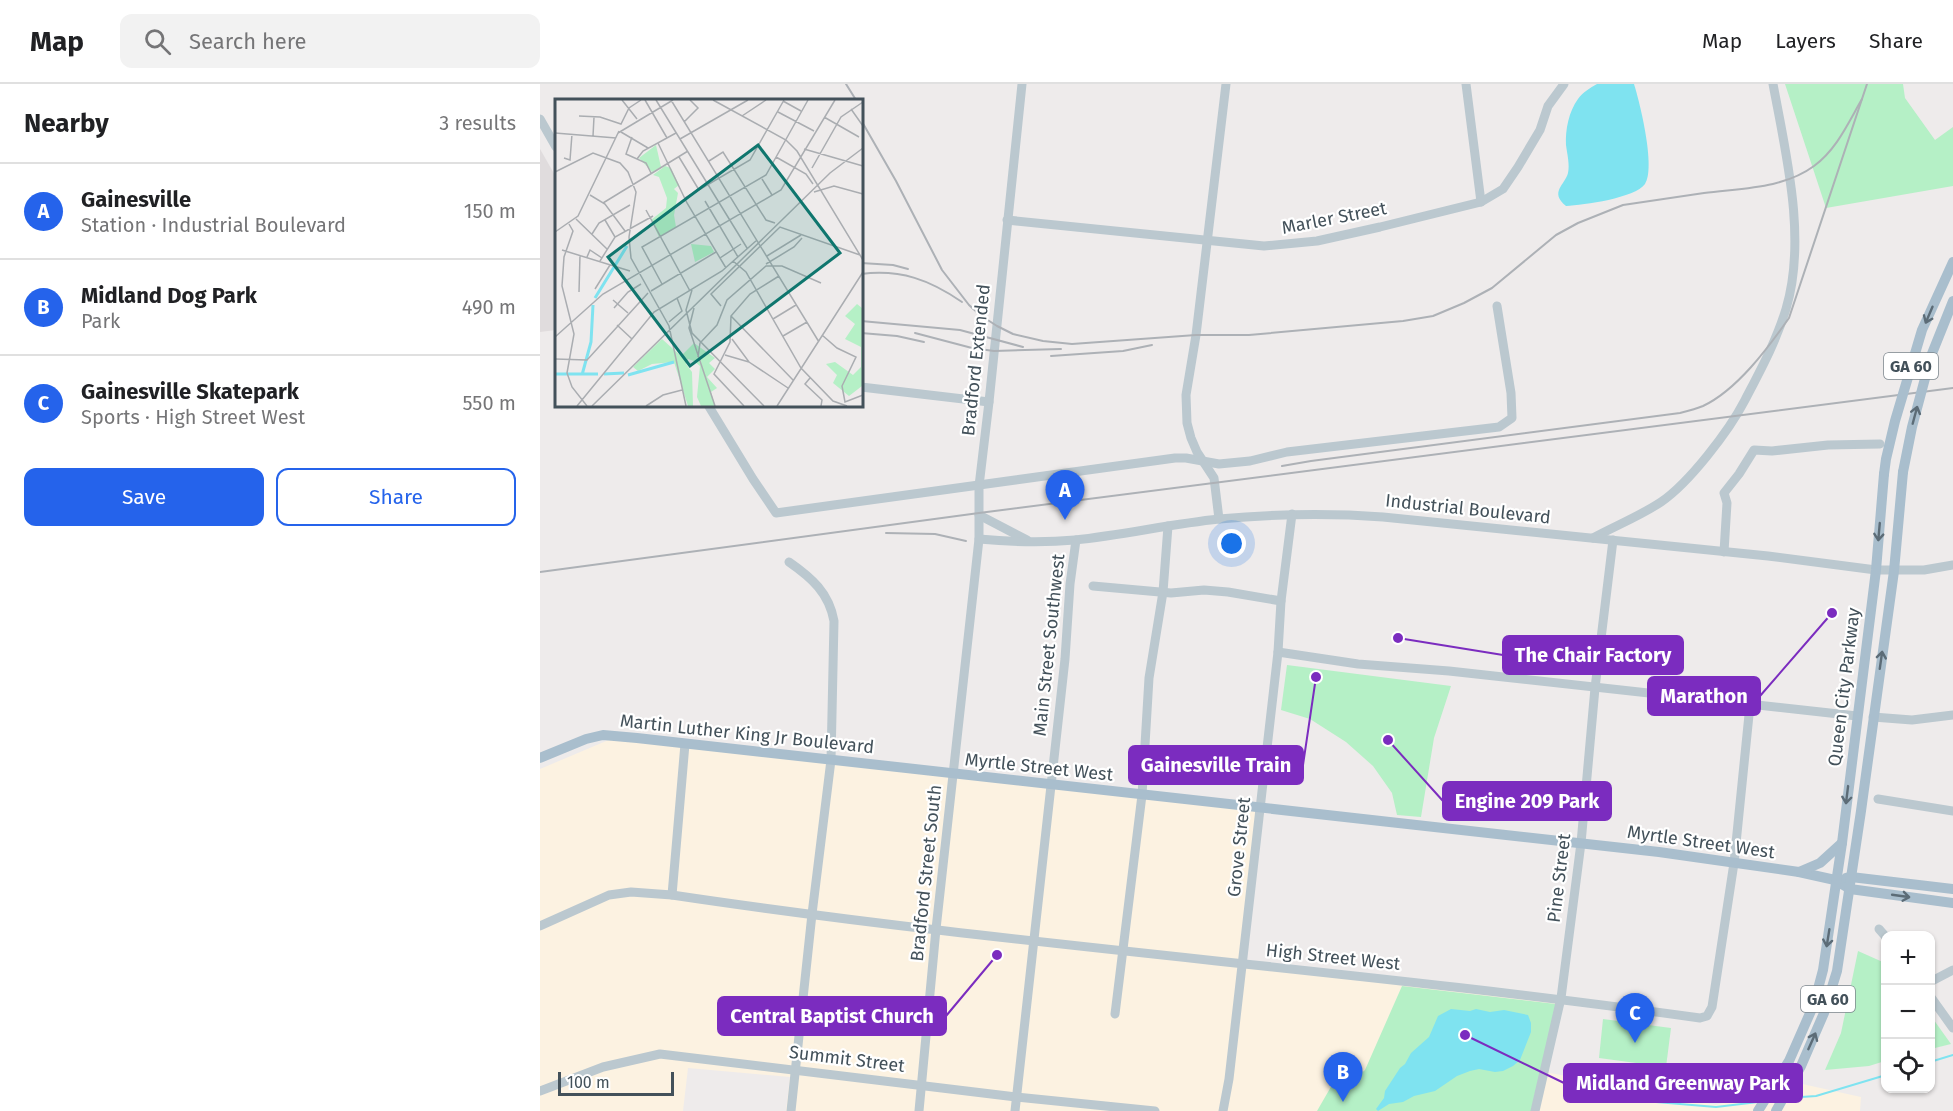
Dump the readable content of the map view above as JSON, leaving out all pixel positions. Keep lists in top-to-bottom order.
{
  "streets": {
    "main road": [
      "GA 60",
      "Queen City Parkway",
      "Martin Luther King Jr Boulevard",
      "Myrtle Street West"
    ],
    "street": [
      "Marler Street",
      "Bradford Extended",
      "Industrial Boulevard",
      "Main Street Southwest",
      "Grove Street",
      "Bradford Street South",
      "Pine Street",
      "High Street West",
      "Summit Street"
    ]
  },
  "crossings": [
    ["Marler Street", "Bradford Extended"],
    ["Bradford Extended", "Industrial Boulevard"],
    ["Bradford Extended", "Bradford Street South"],
    ["Industrial Boulevard", "Main Street Southwest"],
    ["Industrial Boulevard", "Queen City Parkway"],
    ["Industrial Boulevard", "Grove Street"],
    ["Industrial Boulevard", "Pine Street"],
    ["Main Street Southwest", "Myrtle Street West"],
    ["Main Street Southwest", "High Street West"],
    ["Main Street Southwest", "Summit Street"],
    ["Queen City Parkway", "Myrtle Street West"],
    ["Martin Luther King Jr Boulevard", "Myrtle Street West"],
    ["Martin Luther King Jr Boulevard", "Bradford Street South"],
    ["Myrtle Street West", "Grove Street"],
    ["Myrtle Street West", "Bradford Street South"],
    ["Myrtle Street West", "Pine Street"],
    ["Myrtle Street West", "High Street West"],
    ["Grove Street", "High Street West"],
    ["Bradford Street South", "High Street West"],
    ["Bradford Street South", "Summit Street"],
    ["Pine Street", "High Street West"]
  ],
  "places": [
    "Marathon",
    "The Chair Factory",
    "Gainesville Train",
    "Engine 209 Park",
    "Central Baptist Church",
    "Midland Greenway Park"
  ],
  "scale_bar": "100 m",
  "page": {
    "header": "Map",
    "search": "Search here",
    "nav": ["Map", "Layers", "Share"],
    "heading": ["Nearby", "3 results"],
    "list": [
      {
        "mark": "A",
        "name": "Gainesville",
        "note": "Station · Industrial Boulevard",
        "value": "150 m"
      },
      {
        "mark": "B",
        "name": "Midland Dog Park",
        "note": "Park",
        "value": "490 m"
      },
      {
        "mark": "C",
        "name": "Gainesville Skatepark",
        "note": "Sports · High Street West",
        "value": "550 m"
      }
    ],
    "buttons": ["Save", "Share"],
    "pins": ["A", "C", "B"],
    "map_buttons": ["+", "−"],
    "scale": "100 m"
  }
}
